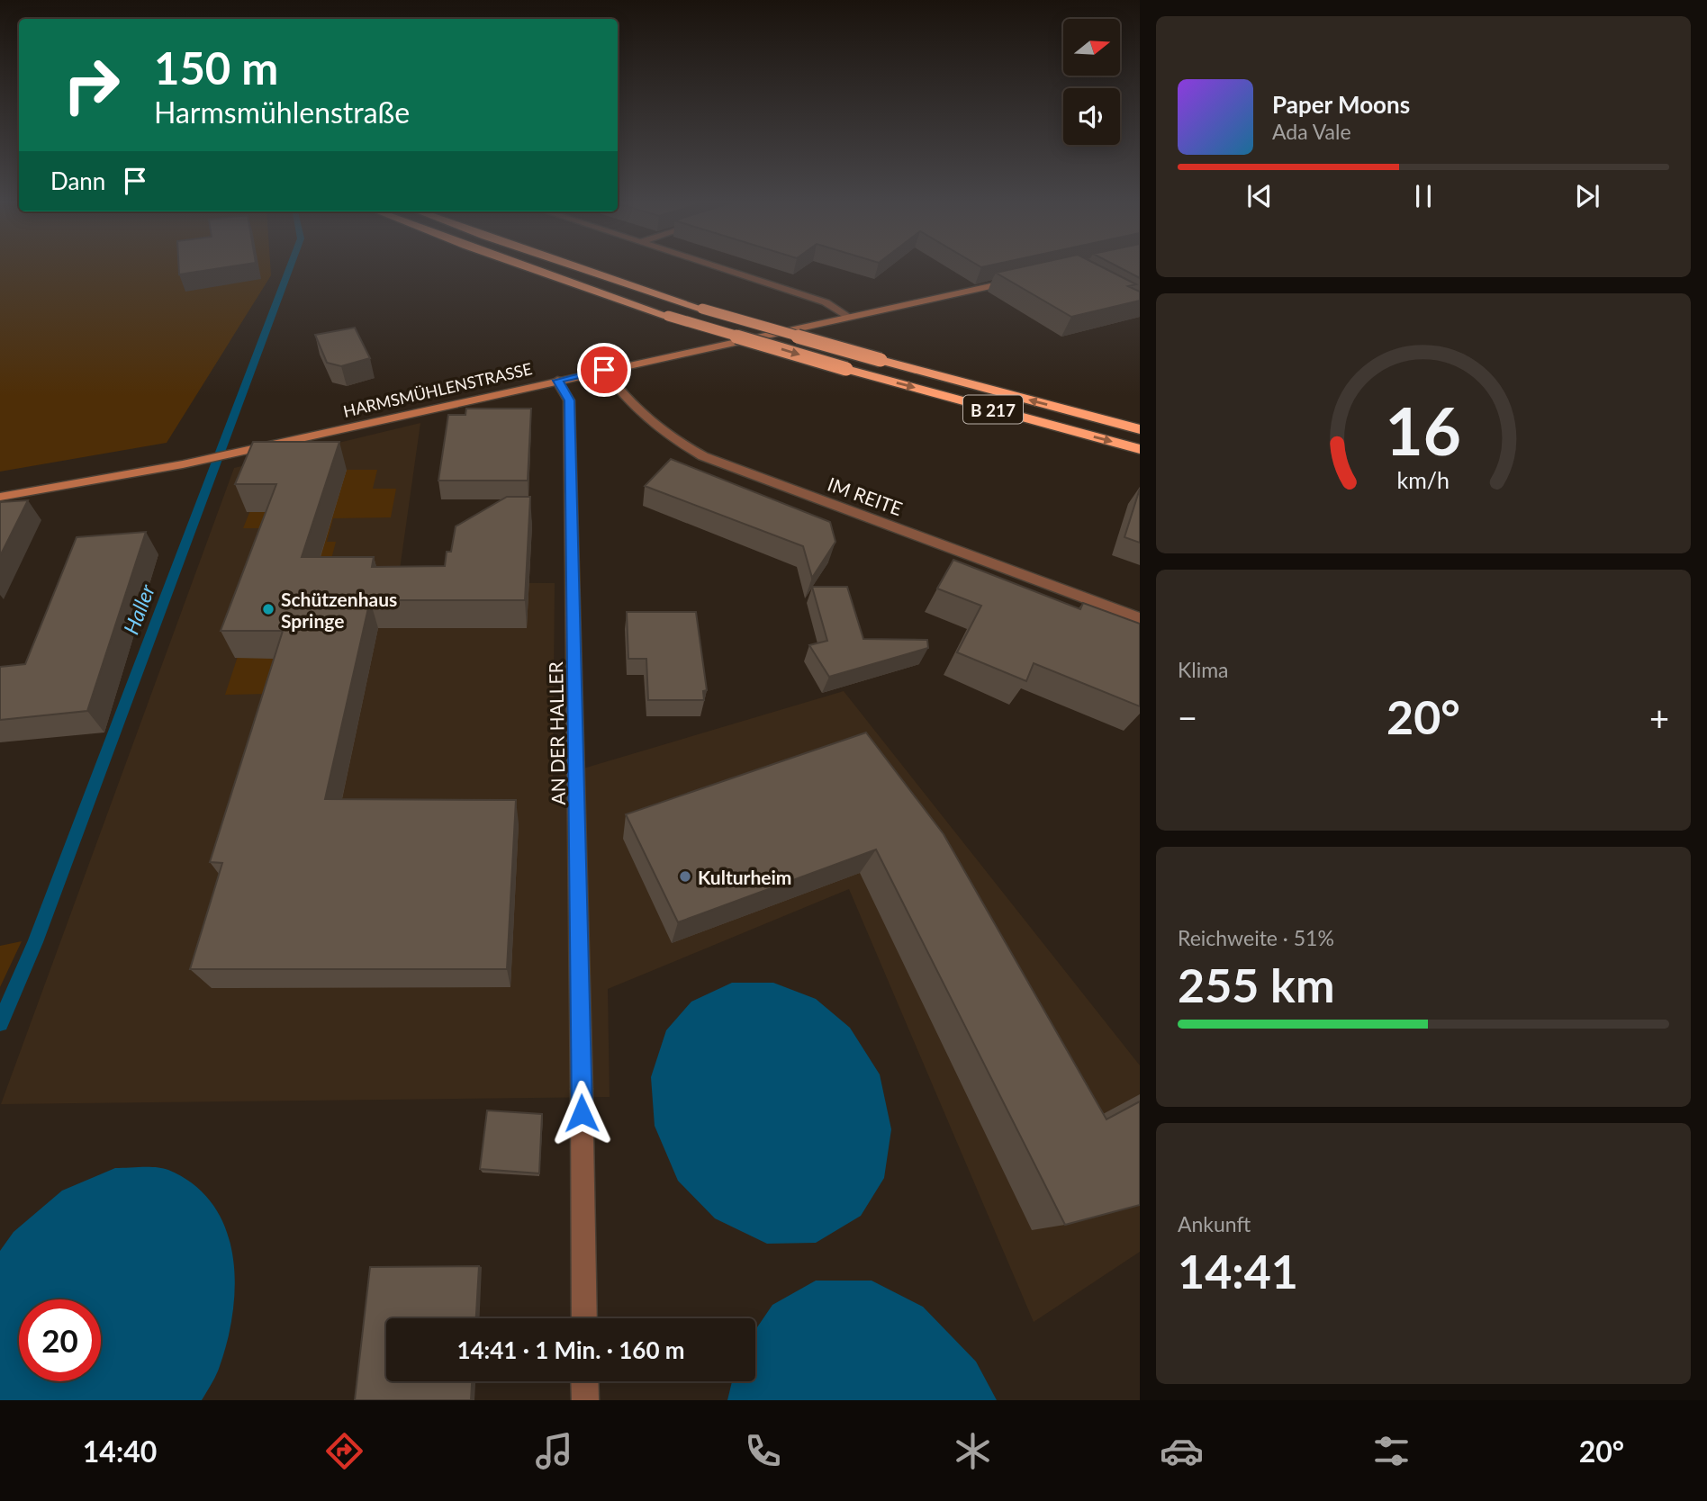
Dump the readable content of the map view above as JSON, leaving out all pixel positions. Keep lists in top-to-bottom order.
{
  "streets": {
    "highway": ["B 217"],
    "street": ["HARMSMÜHLENSTRASSE", "IM REITE", "AN DER HALLER"]
  },
  "crossings": [
    ["HARMSMÜHLENSTRASSE", "IM REITE"],
    ["HARMSMÜHLENSTRASSE", "AN DER HALLER"]
  ],
  "water": ["Haller"],
  "places": ["Schützenhaus Springe", "Kulturheim"],
  "north": "right",
  "page": {
    "turn": ["150 m", "Harmsmühlenstraße"],
    "song": ["Paper Moons", "Ada Vale"],
    "then": "Dann",
    "tile": [
      "Klima",
      ["Reichweite · 51%", "255 km"],
      ["Ankunft", "14:41"]
    ],
    "heat": ["−", "20°", "+"],
    "limit": "20",
    "trip": "14:41 · 1 Min. · 160 m",
    "tabs": ["14:40", "20°"],
    "gauge": ["16", "km/h"]
  }
}
